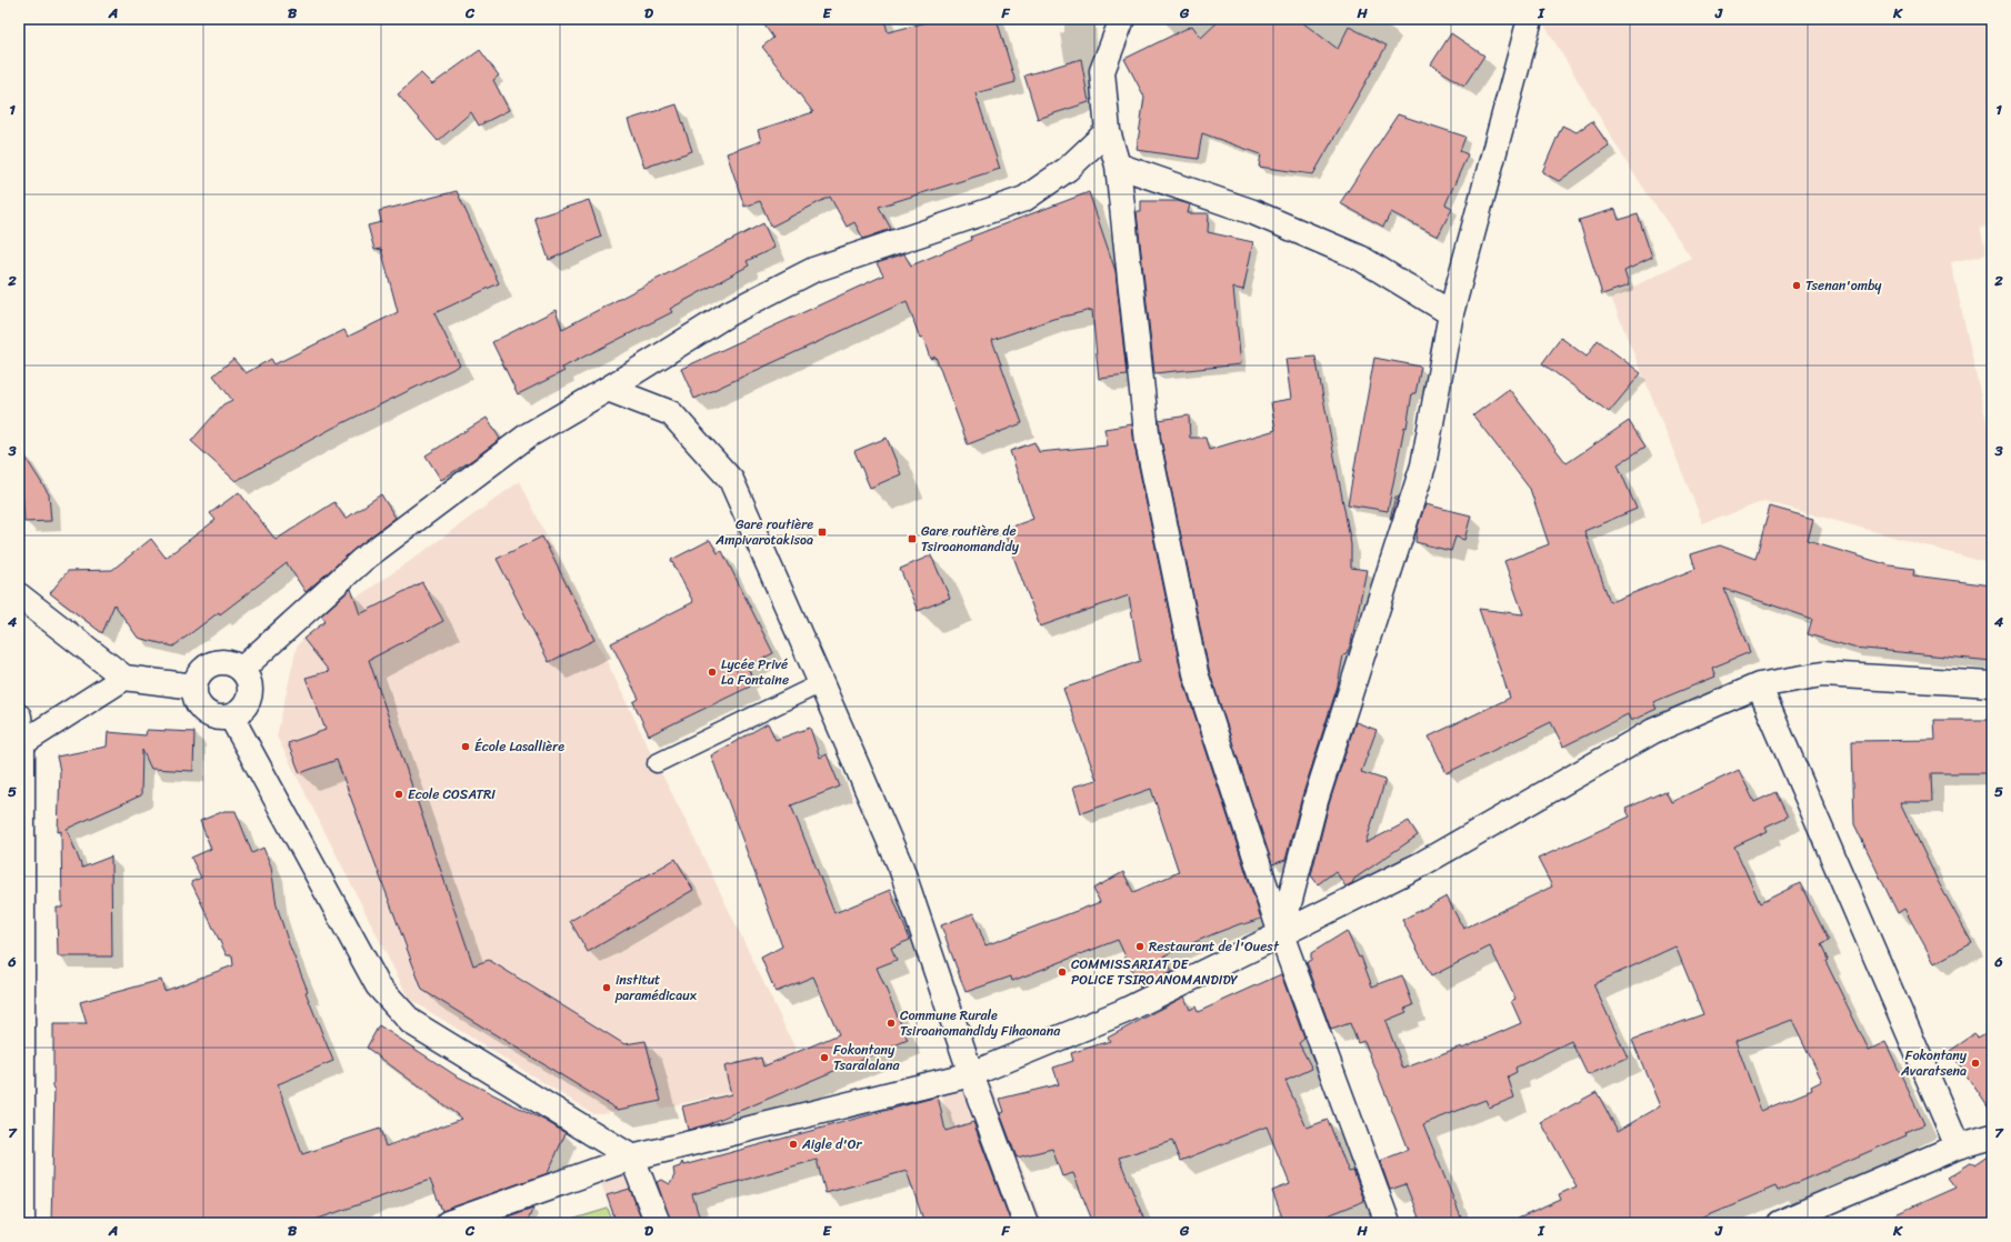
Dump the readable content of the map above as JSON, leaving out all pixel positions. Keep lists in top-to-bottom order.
{
  "places": {
    "other": [
      "Tsenan'omby",
      "Lycée Privé La Fontaine",
      "École Lasallière",
      "Ecole COSATRI",
      "Restaurant de l'Ouest",
      "COMMISSARIAT DE POLICE TSIROANOMANDIDY",
      "institut paramédicaux",
      "Commune Rurale Tsiroanomandidy Fihaonana",
      "Fokontany Tsaralalana",
      "Fokontany Avaratsena",
      "Aigle d'Or"
    ],
    "transit": ["Gare routière Ampivarotakisoa", "Gare routière de Tsiroanomandidy"]
  },
  "grid": {
    "columns": [
      "A",
      "B",
      "C",
      "D",
      "E",
      "F",
      "G",
      "H",
      "I",
      "J",
      "K"
    ],
    "rows": [
      "1",
      "2",
      "3",
      "4",
      "5",
      "6",
      "7"
    ]
  }
}
